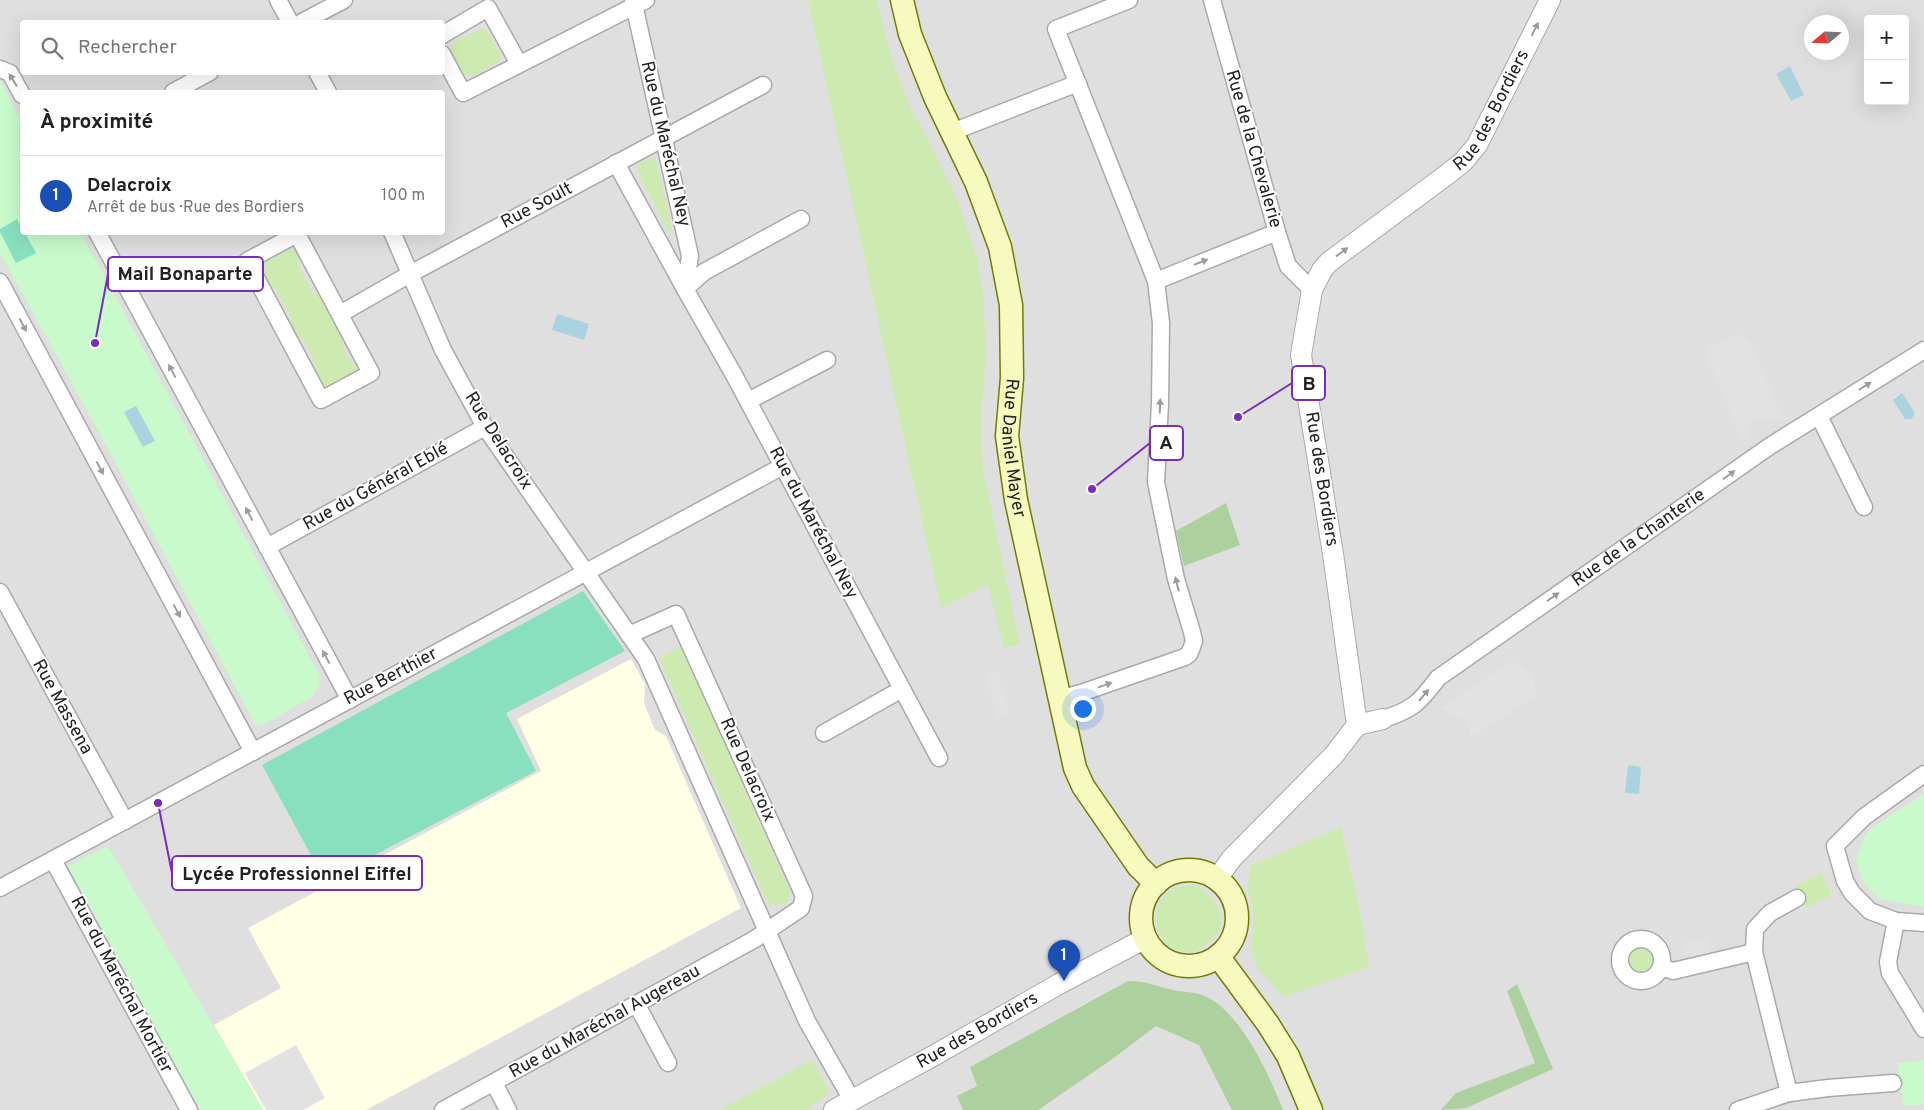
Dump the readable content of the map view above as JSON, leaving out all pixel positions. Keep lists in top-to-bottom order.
{
  "streets": {
    "main road": ["Rue Daniel Mayer"],
    "street": [
      "Rue des Bordiers",
      "Rue du Maréchal Ney",
      "Rue de la Chevalerie",
      "Rue Soult",
      "Rue Delacroix",
      "Rue du Général Eblé",
      "Rue de la Chanterie",
      "Rue Berthier",
      "Rue Massena",
      "Rue du Maréchal Mortier",
      "Rue du Maréchal Augereau"
    ]
  },
  "crossings": [
    ["Rue des Bordiers", "Rue de la Chevalerie"],
    ["Rue des Bordiers", "Rue Delacroix"],
    ["Rue des Bordiers", "Rue Daniel Mayer"],
    ["Rue des Bordiers", "Rue de la Chanterie"],
    ["Rue du Maréchal Ney", "Rue Soult"],
    ["Rue du Maréchal Ney", "Rue Berthier"],
    ["Rue Soult", "Rue Delacroix"],
    ["Rue Delacroix", "Rue du Général Eblé"],
    ["Rue Delacroix", "Rue Berthier"],
    ["Rue Delacroix", "Rue du Maréchal Augereau"],
    ["Rue Berthier", "Rue Massena"],
    ["Rue Berthier", "Rue du Maréchal Mortier"]
  ],
  "one_way": ["Rue de la Chanterie"],
  "places": [
    "Mail Bonaparte",
    "B",
    "A",
    "Lycée Professionnel Eiffel"
  ],
  "north": "left",
  "page": {
    "map_buttons": ["+", "−"],
    "search": "Rechercher",
    "heading": "À proximité",
    "list": [
      {
        "mark": "1",
        "name": "Delacroix",
        "note": "Arrêt de bus · Rue des Bordiers",
        "value": "100 m"
      }
    ],
    "pins": "1"
  }
}
